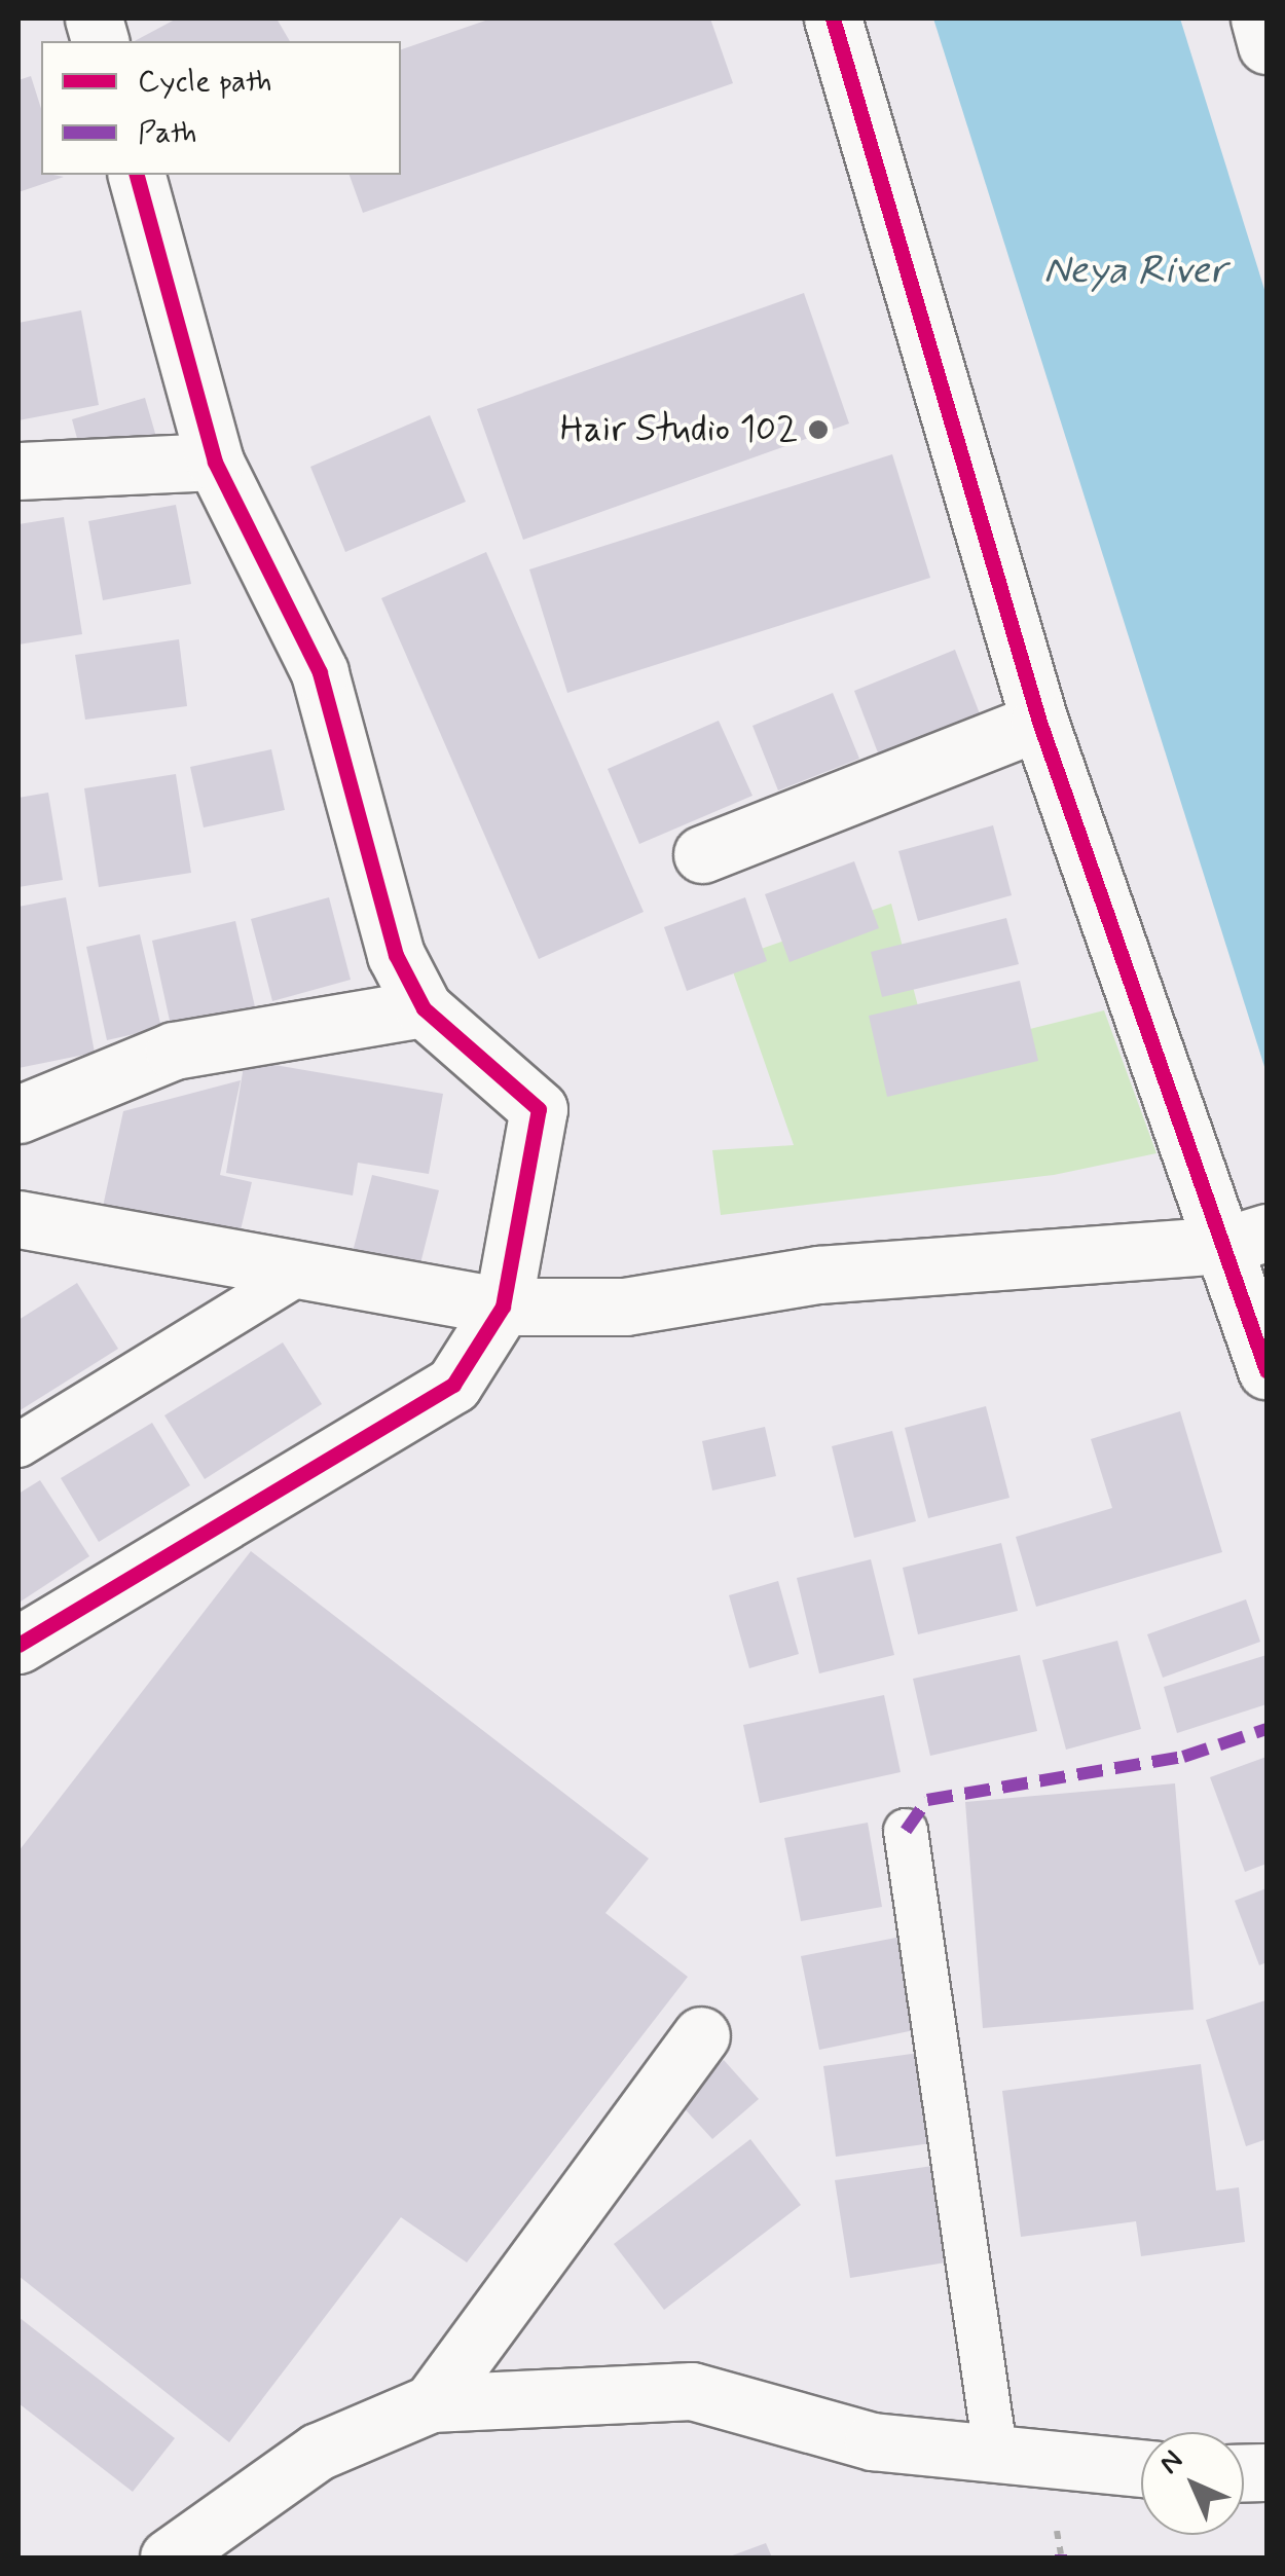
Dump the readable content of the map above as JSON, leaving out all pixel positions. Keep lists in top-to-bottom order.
{
  "water": ["Neya River"],
  "places": ["Hair Studio 102"],
  "legend": ["Cycle path", "Path"],
  "north": "top left"
}
